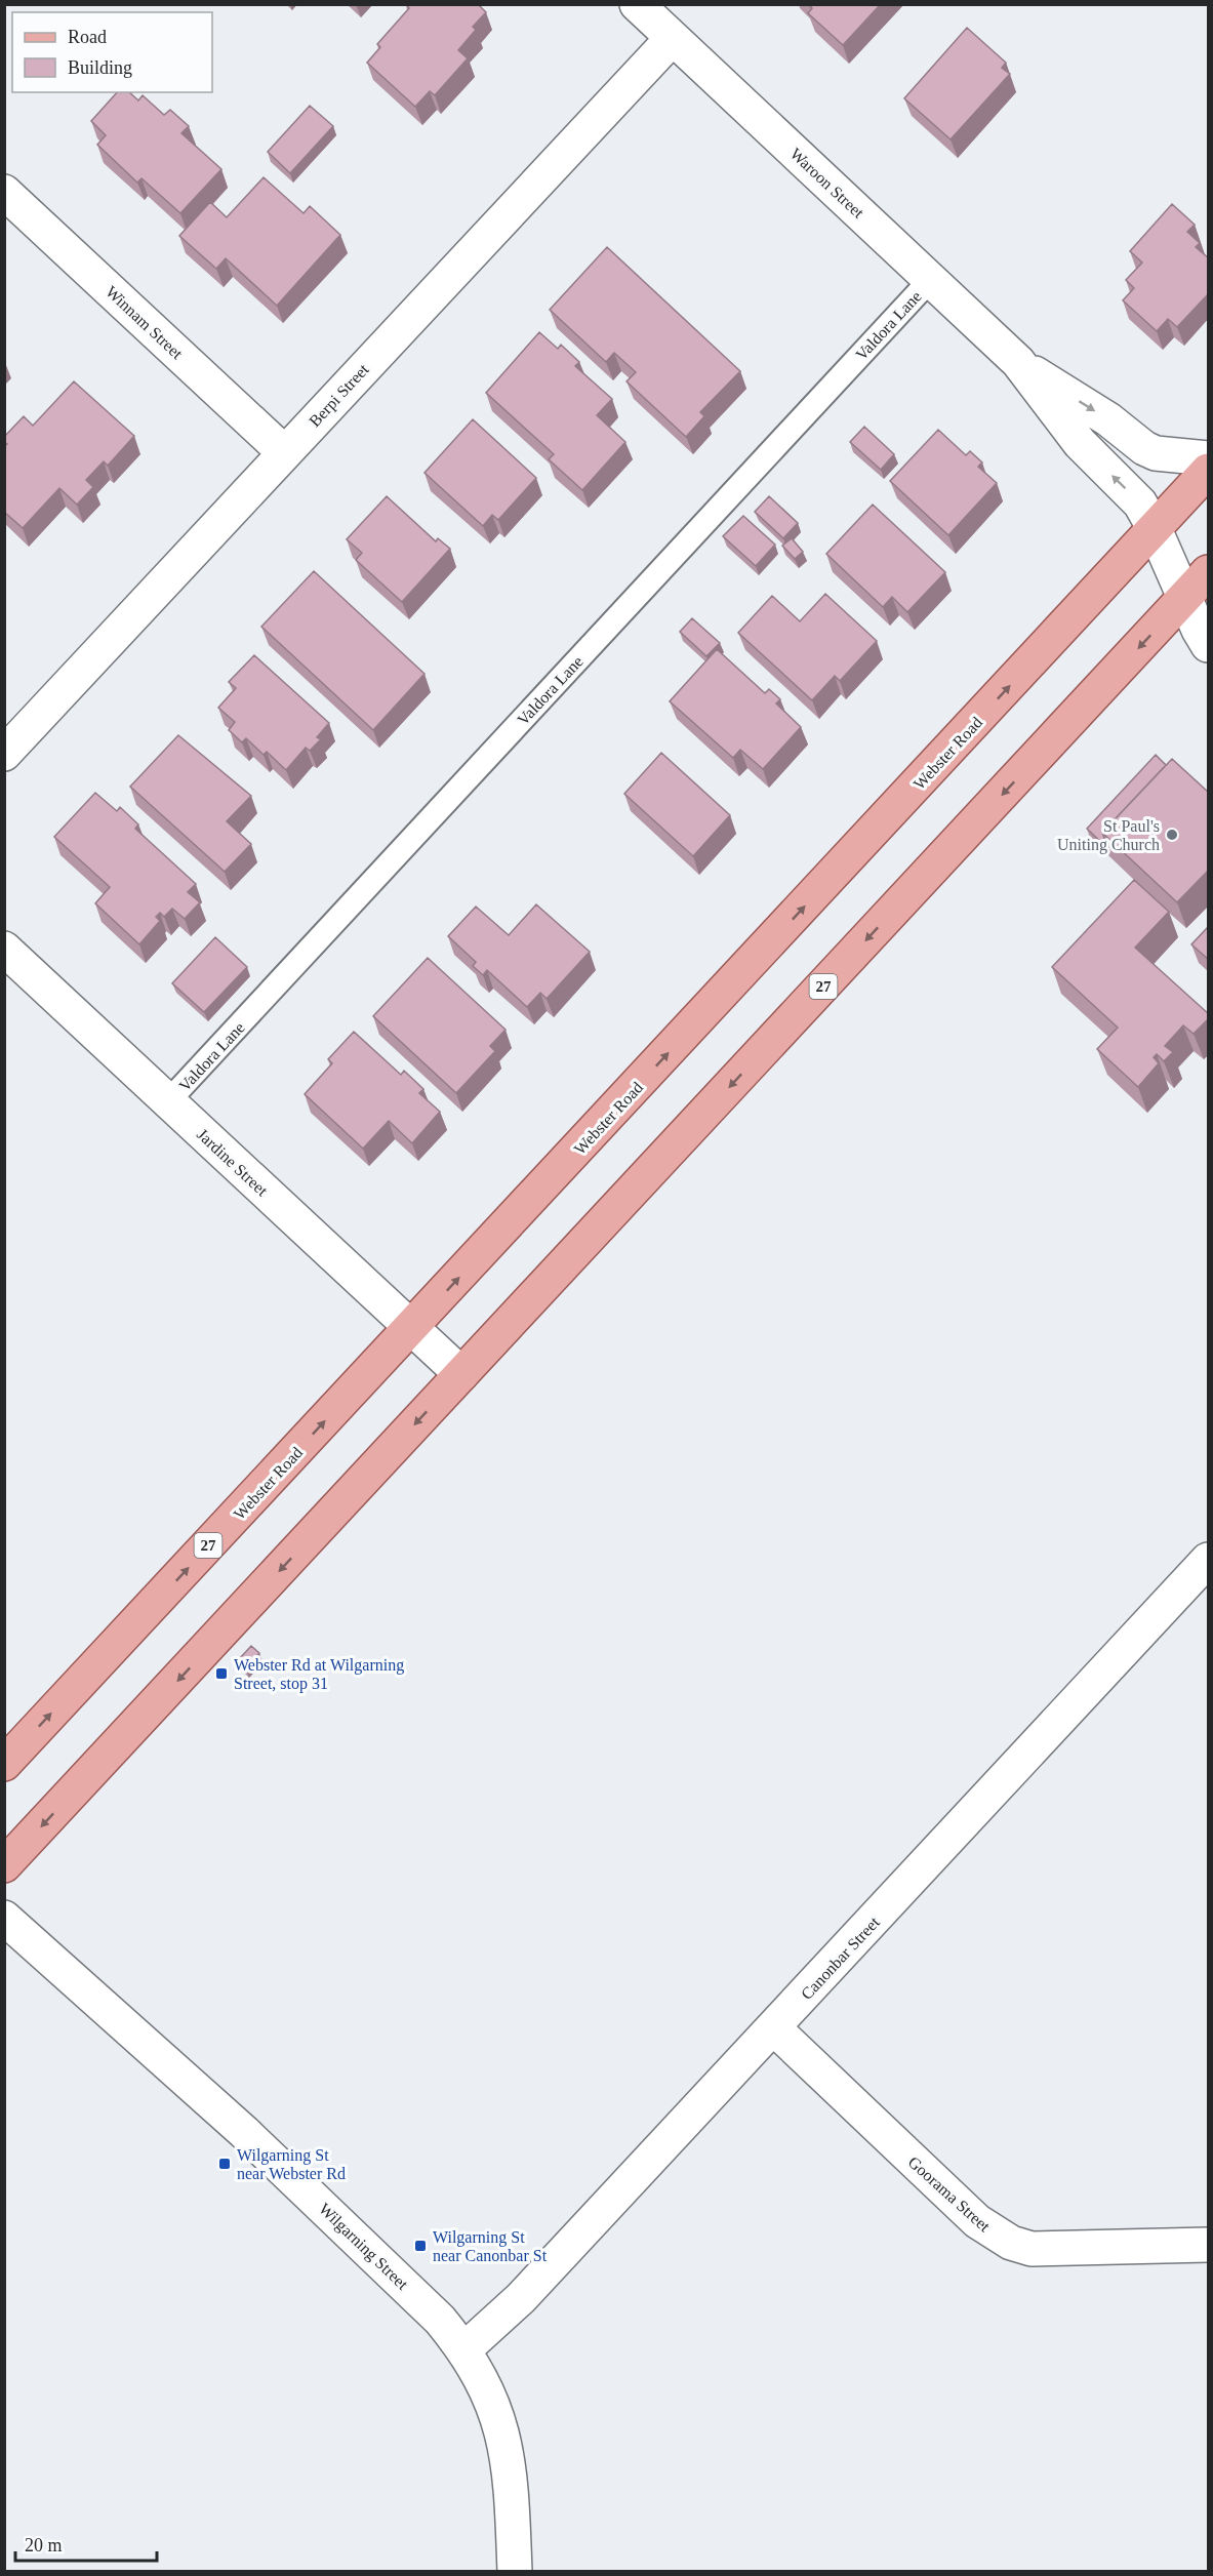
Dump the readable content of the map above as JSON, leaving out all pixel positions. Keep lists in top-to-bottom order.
{
  "streets": {
    "main road": ["Webster Road", "27"],
    "street": [
      "Waroon Street",
      "Winnam Street",
      "Berpi Street",
      "Jardine Street",
      "Canonbar Street",
      "Goorama Street",
      "Wilgarning Street"
    ],
    "lane": ["Valdora Lane"]
  },
  "crossings": [
    ["Waroon Street", "Valdora Lane"],
    ["Waroon Street", "Berpi Street"],
    ["Waroon Street", "Webster Road"],
    ["Waroon Street", "27"],
    ["Winnam Street", "Berpi Street"],
    ["Valdora Lane", "Jardine Street"],
    ["Webster Road", "Jardine Street"],
    ["27", "Jardine Street"],
    ["Canonbar Street", "Goorama Street"],
    ["Canonbar Street", "Wilgarning Street"]
  ],
  "places": {
    "other": ["St Paul's Uniting Church"],
    "transit": ["Webster Rd at Wilgarning Street, stop 31", "Wilgarning St near Webster Rd", "Wilgarning St near Canonbar St"]
  },
  "legend": ["Road", "Building"],
  "scale_bar": "20 m"
}
